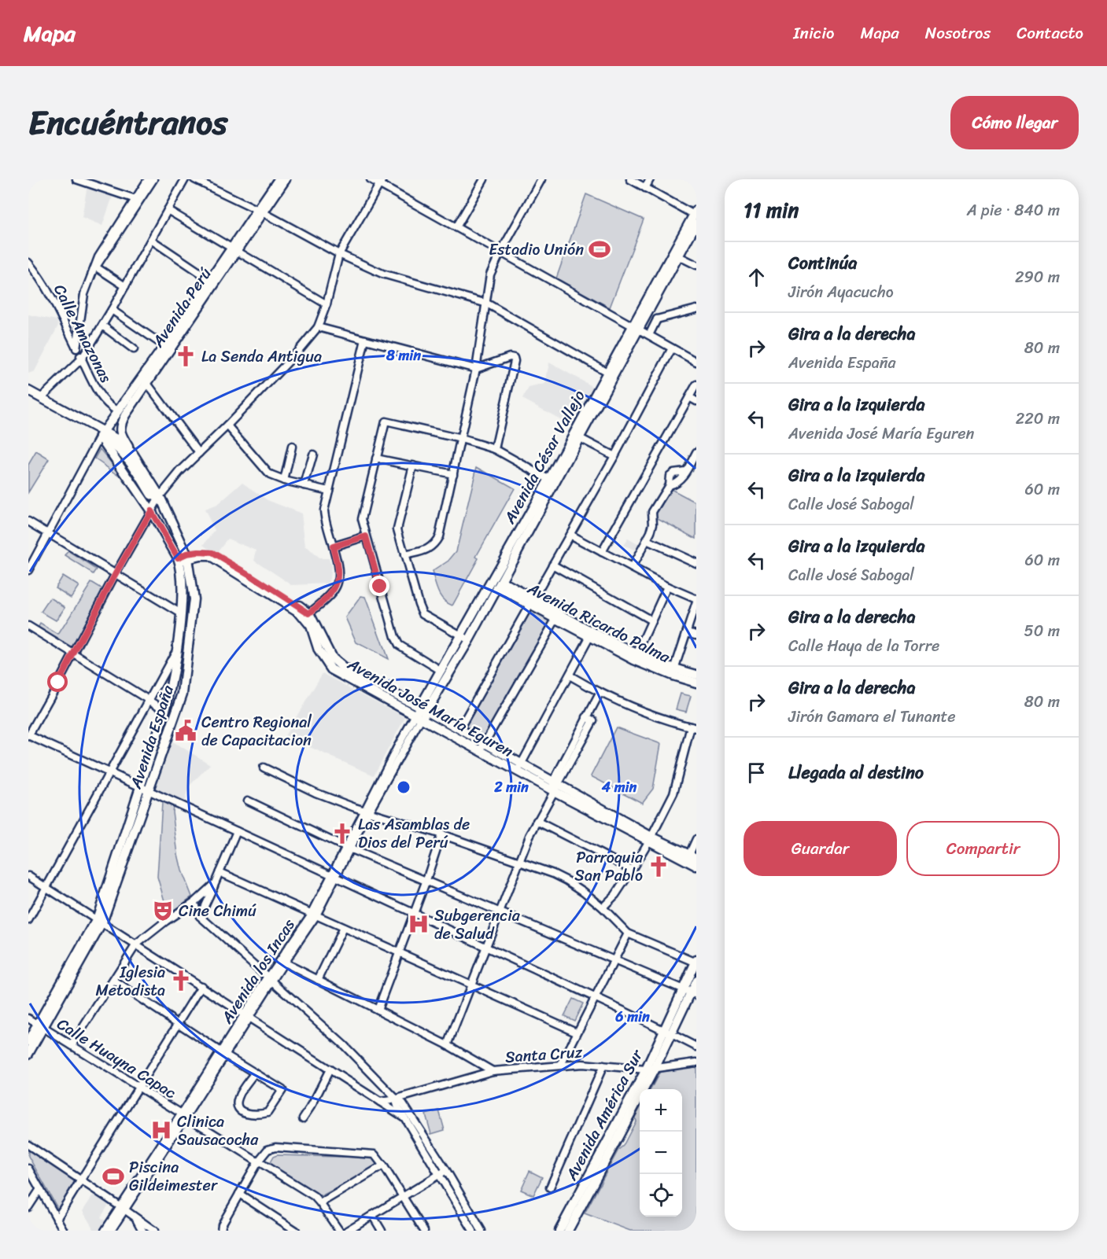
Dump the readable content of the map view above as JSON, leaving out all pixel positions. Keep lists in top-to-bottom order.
{
  "streets": {
    "main road": [
      "Avenida Perú",
      "Avenida César Vallejo",
      "Avenida Ricardo Palma",
      "Avenida José María Eguren",
      "Avenida España",
      "Avenida América Sur"
    ],
    "street": [
      "Calle Amazonas",
      "Avenida los Incas",
      "Santa Cruz",
      "Calle Huayna Capac"
    ]
  },
  "crossings": [
    ["Avenida Perú", "Calle Amazonas"],
    ["Avenida Perú", "Avenida España"],
    ["Avenida César Vallejo", "Avenida Ricardo Palma"],
    ["Avenida César Vallejo", "Avenida José María Eguren"],
    ["Avenida César Vallejo", "Avenida los Incas"],
    ["Avenida José María Eguren", "Avenida España"],
    ["Avenida José María Eguren", "Avenida los Incas"],
    ["Avenida España", "Calle Huayna Capac"],
    ["Avenida los Incas", "Calle Huayna Capac"],
    ["Santa Cruz", "Avenida América Sur"]
  ],
  "places": {
    "sports": ["Estadio Unión", "Piscina Gildeimester"],
    "church": [
      "La Senda Antigua",
      "Las Asamblas de Dios del Perú",
      "Parroquia San Pablo",
      "Iglesia Metodista"
    ],
    "public building": ["Centro Regional de Capacitacion"],
    "theatre": ["Cine Chimú"],
    "hospital": ["Subgerencia de Salud", "Clinica Sausacocha"]
  },
  "page": {
    "header": "Mapa",
    "nav": [
      "Inicio",
      "Mapa",
      "Nosotros",
      "Contacto"
    ],
    "title": "Encuéntranos",
    "buttons": [
      "Cómo llegar",
      ["Guardar", "Compartir"]
    ],
    "heading": ["11 min", "A pie · 840 m"],
    "list": [
      ["Continúa", "Jirón Ayacucho", "290 m"],
      ["Gira a la derecha", "Avenida España", "80 m"],
      ["Gira a la izquierda", "Avenida José María Eguren", "220 m"],
      ["Gira a la izquierda", "Calle José Sabogal", "60 m"],
      ["Gira a la izquierda", "Calle José Sabogal", "60 m"],
      ["Gira a la derecha", "Calle Haya de la Torre", "50 m"],
      ["Gira a la derecha", "Jirón Gamara el Tunante", "80 m"],
      "Llegada al destino"
    ],
    "map_buttons": ["+", "−"]
  },
  "rings": [
    "8 min",
    "2 min",
    "4 min",
    "6 min"
  ]
}
